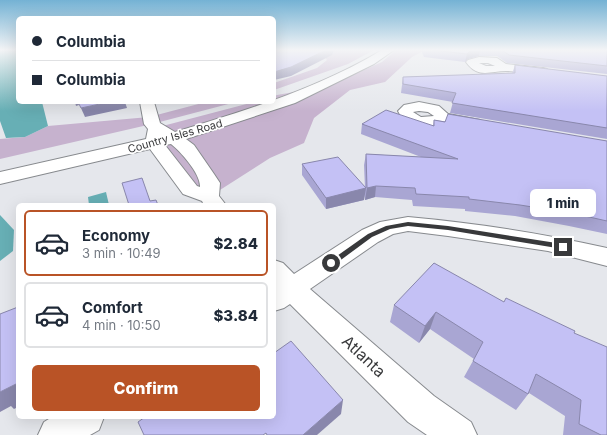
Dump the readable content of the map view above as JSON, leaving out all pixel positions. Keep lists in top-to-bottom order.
{
  "streets": {
    "street": ["Country Isles Road", "Atlanta"]
  },
  "page": {
    "banner": ["Columbia", "Columbia"],
    "bubble": "1 min",
    "list": [
      {
        "name": "Economy",
        "note": "3 min · 10:49",
        "value": "$2.84"
      },
      {
        "name": "Comfort",
        "note": "4 min · 10:50",
        "value": "$3.84"
      }
    ],
    "buttons": "Confirm"
  }
}
